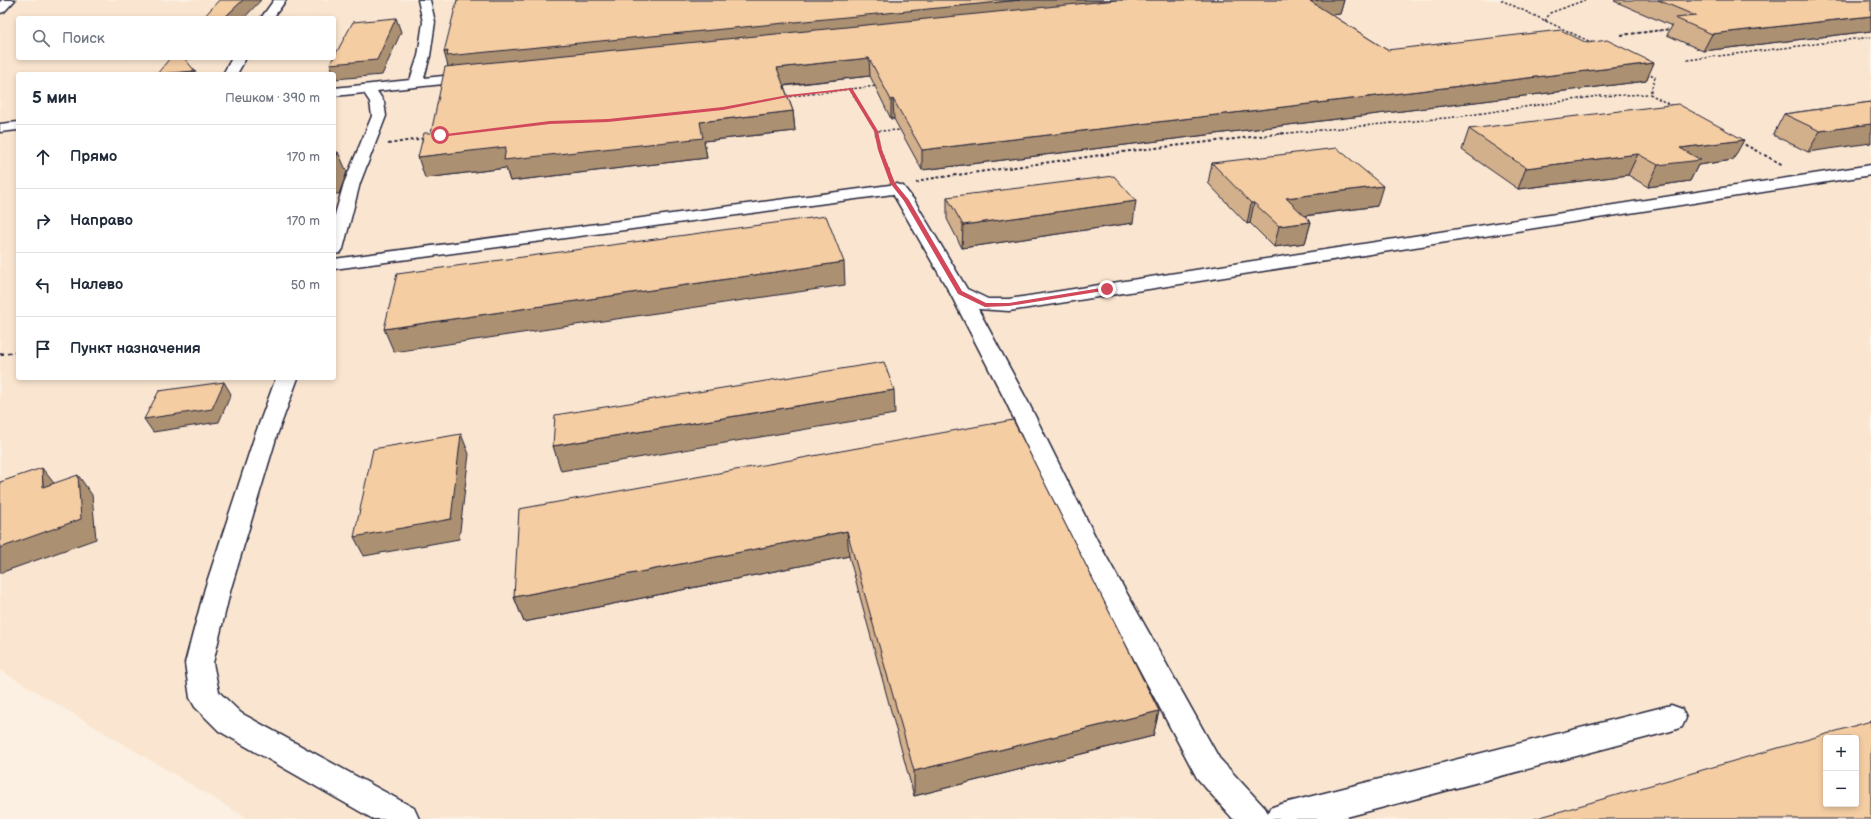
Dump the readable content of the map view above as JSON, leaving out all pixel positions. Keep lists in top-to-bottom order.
{
  "page": {
    "search": "Поиск",
    "heading": ["5 мин", "Пешком · 390 m"],
    "list": [
      ["Прямо", "170 m"],
      ["Направо", "170 m"],
      ["Налево", "50 m"],
      "Пункт назначения"
    ],
    "map_buttons": ["+", "−"]
  }
}
